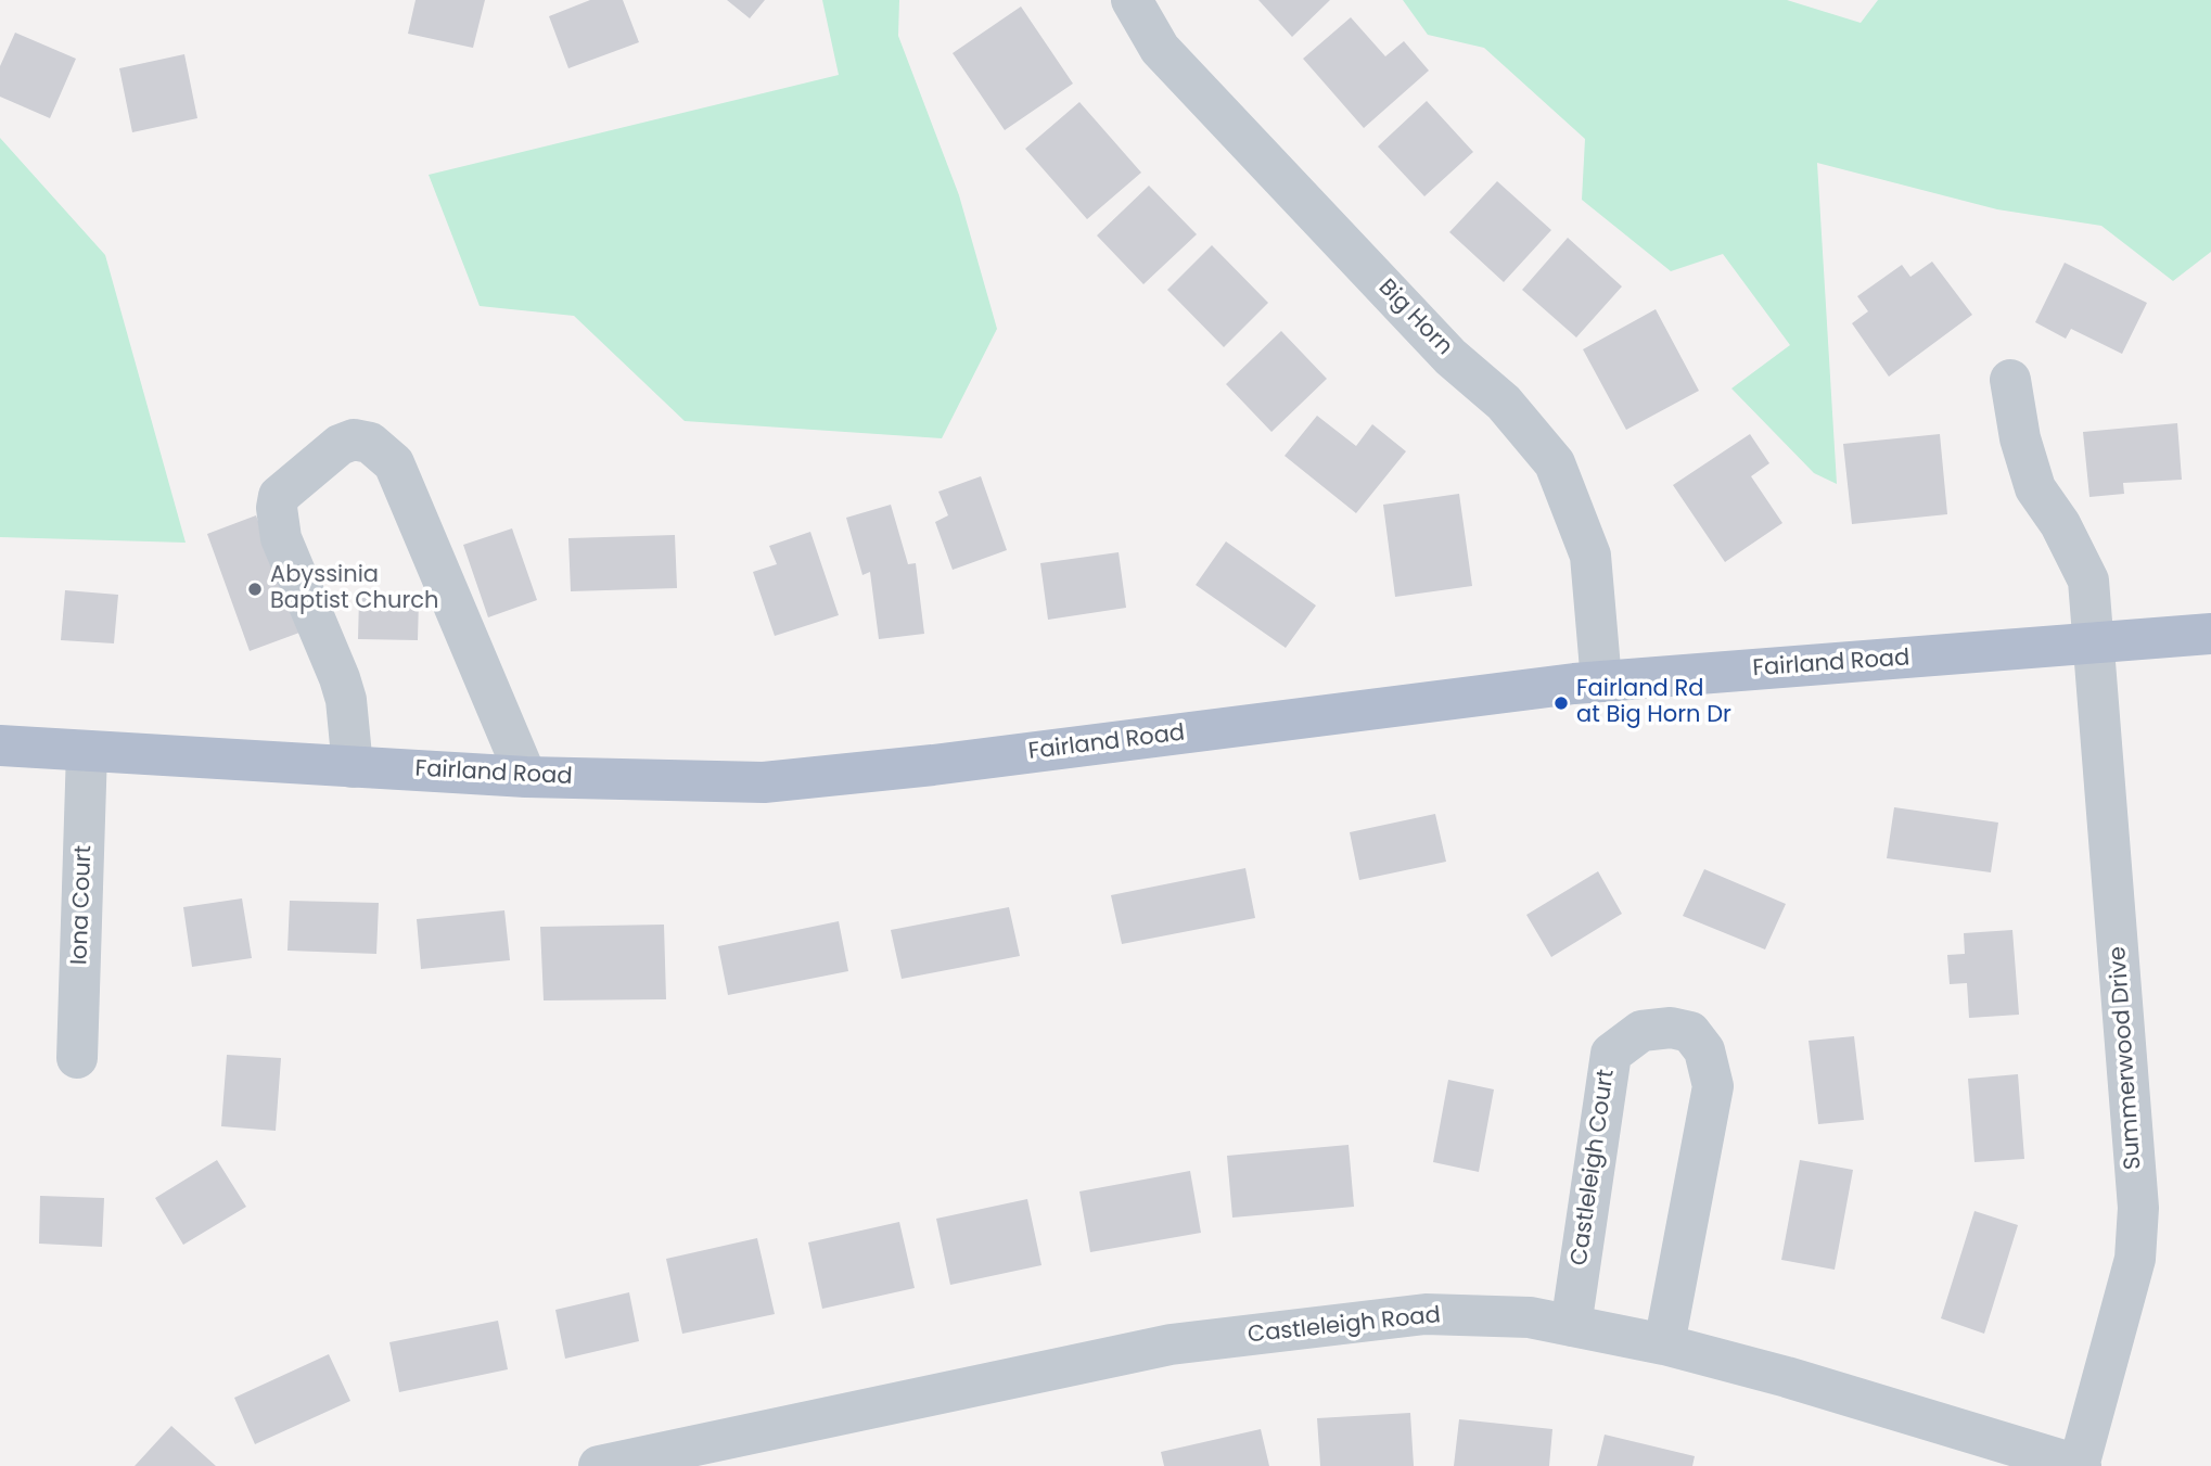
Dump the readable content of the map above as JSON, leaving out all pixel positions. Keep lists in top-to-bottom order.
{
  "streets": {
    "main road": ["Fairland Road"],
    "street": [
      "Big Horn",
      "Iona Court",
      "Summerwood Drive",
      "Castleleigh Court",
      "Castleleigh Road"
    ]
  },
  "crossings": [
    ["Big Horn", "Fairland Road"],
    ["Fairland Road", "Iona Court"],
    ["Fairland Road", "Summerwood Drive"],
    ["Summerwood Drive", "Castleleigh Road"],
    ["Castleleigh Court", "Castleleigh Road"]
  ],
  "places": ["Abyssinia Baptist Church", "Fairland Rd at Big Horn Dr"]
}
